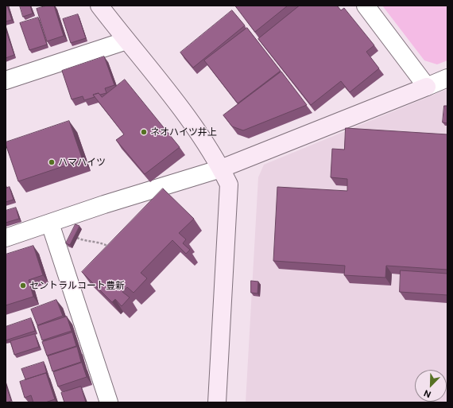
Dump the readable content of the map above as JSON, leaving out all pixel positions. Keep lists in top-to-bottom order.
{
  "places": ["ネオハイツ井上", "ハマハイツ", "セントラルコート豊新"],
  "north": "bottom left"
}
